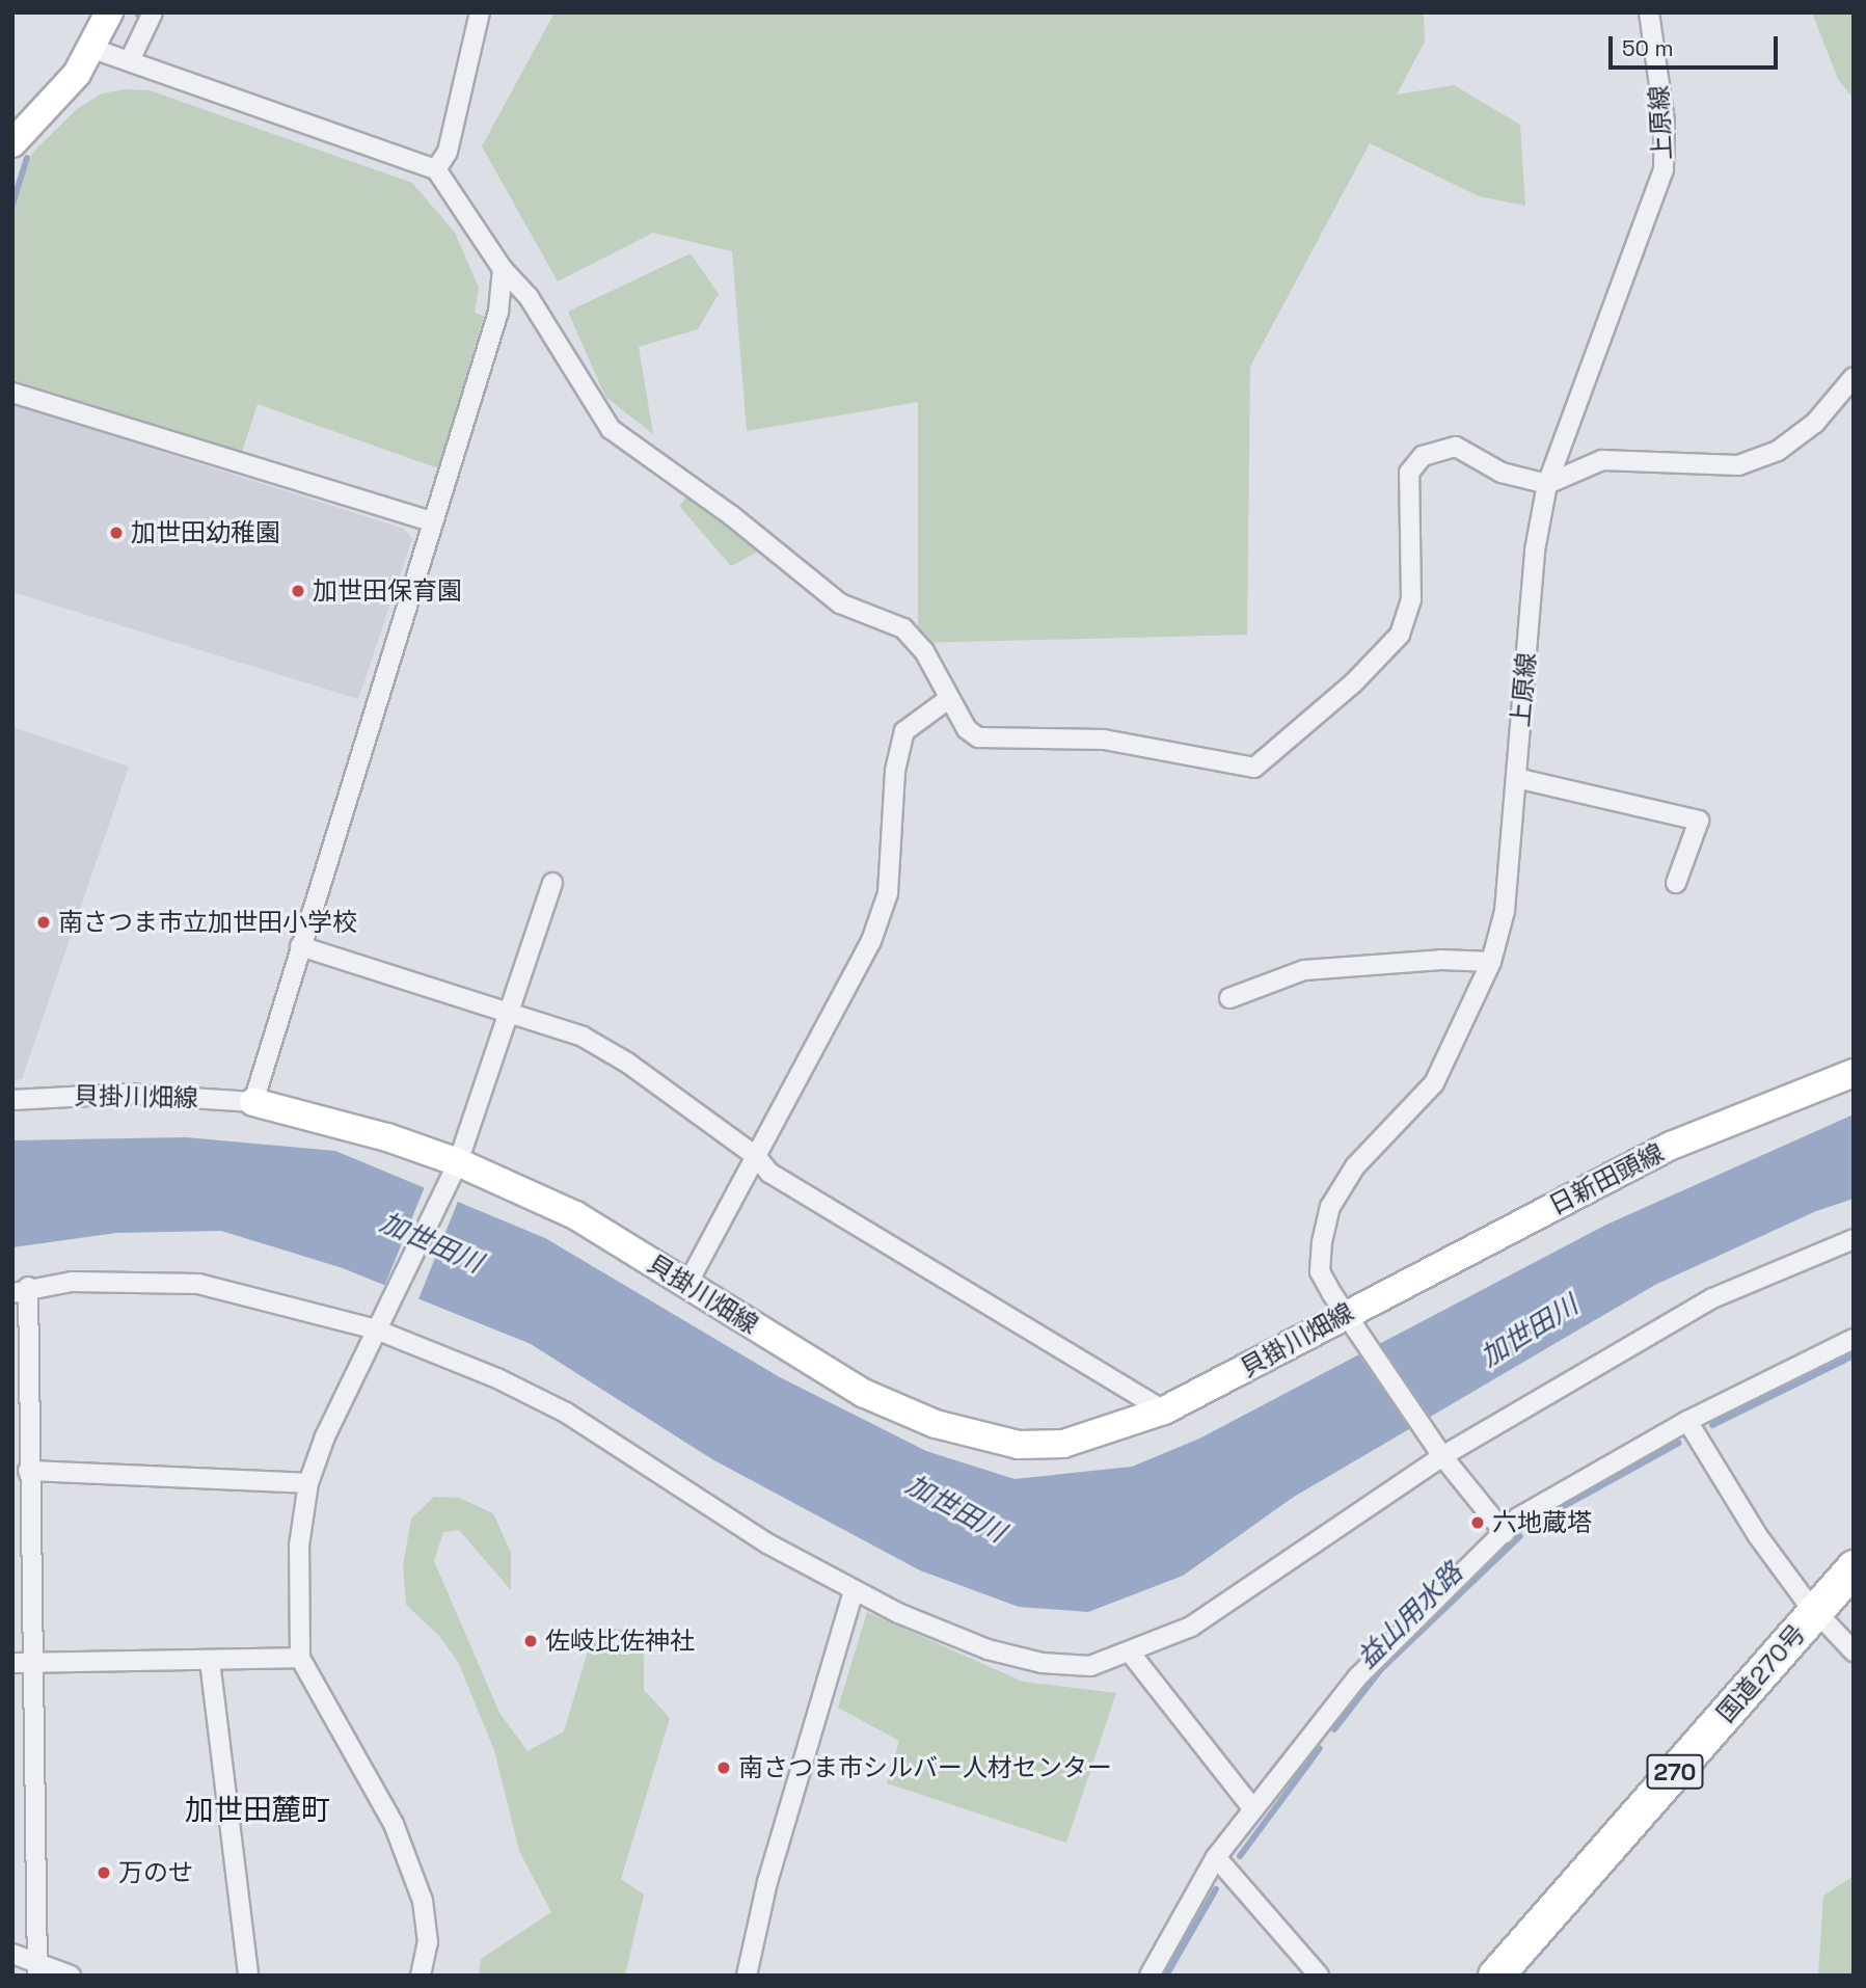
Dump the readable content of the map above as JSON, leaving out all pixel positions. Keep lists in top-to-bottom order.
{
  "streets": {
    "highway": ["国道270号", "270"],
    "street": ["上原線", "貝掛川畑線", "日新田頭線"]
  },
  "crossings": [
    ["上原線", "貝掛川畑線"],
    ["上原線", "日新田頭線"],
    ["貝掛川畑線", "日新田頭線"]
  ],
  "districts": ["加世田麓町"],
  "water": ["加世田川", "益山用水路"],
  "places": [
    "加世田幼稚園",
    "加世田保育園",
    "南さつま市立加世田小学校",
    "六地蔵塔",
    "佐岐比佐神社",
    "南さつま市シルバー人材センター",
    "万のせ"
  ],
  "scale_bar": "50 m"
}
